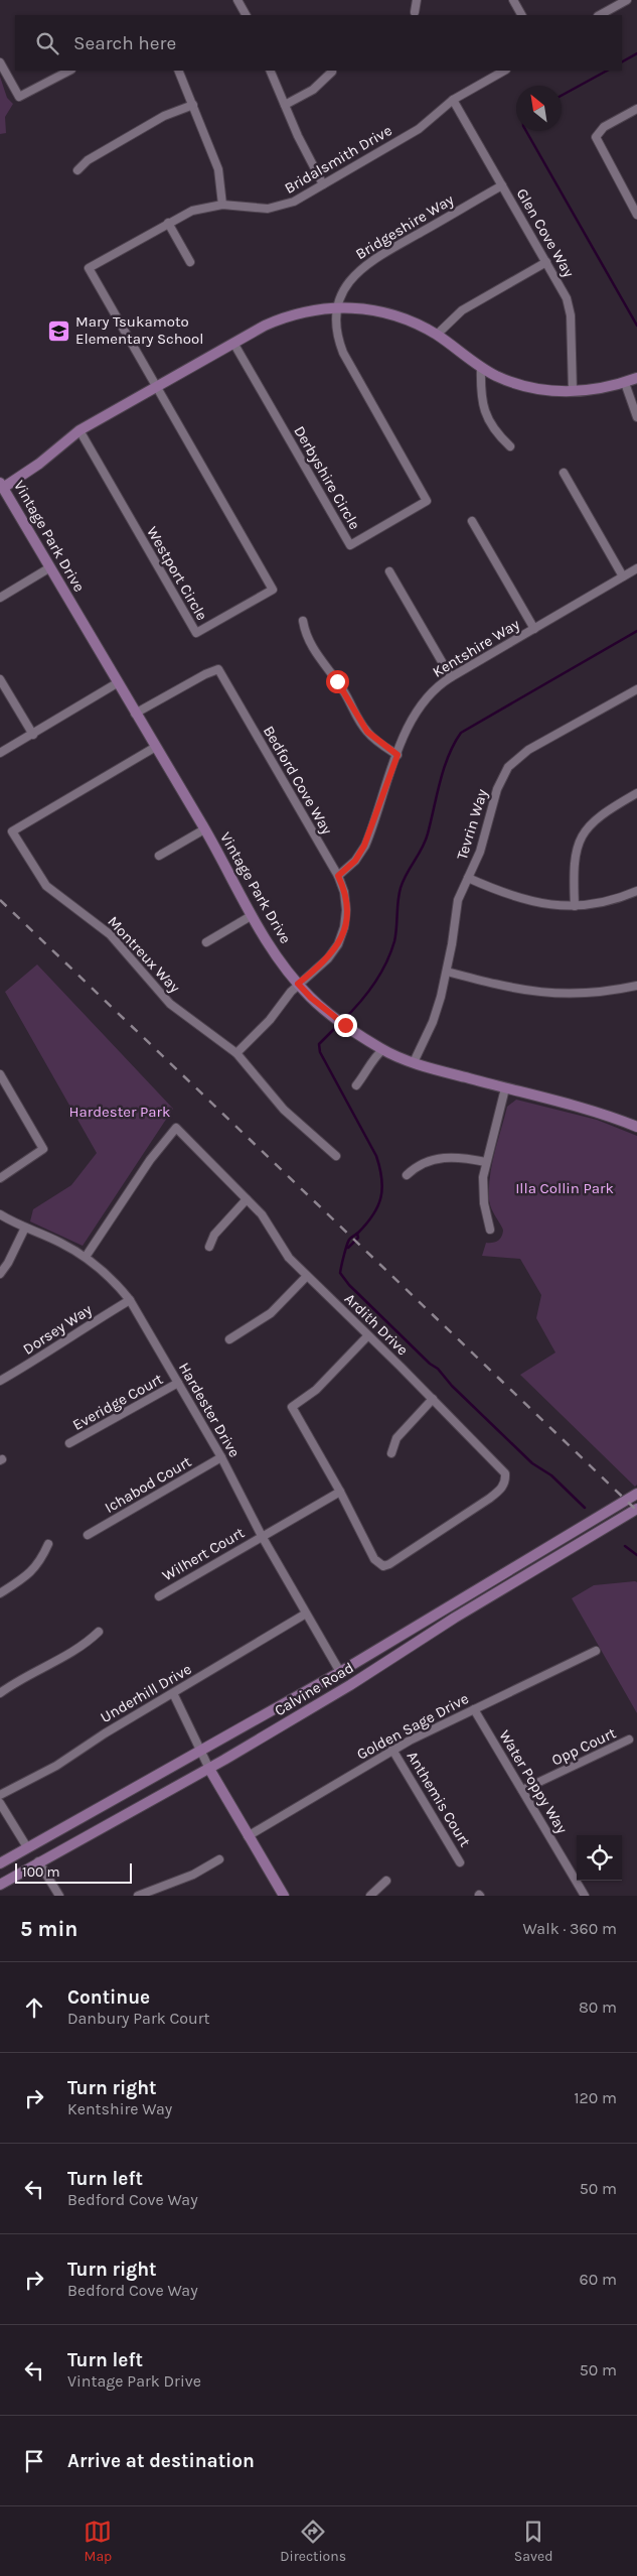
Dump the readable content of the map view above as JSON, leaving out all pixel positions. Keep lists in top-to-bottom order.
{
  "streets": {
    "street": [
      "Bridalsmith Drive",
      "Bridgeshire Way",
      "Glen Cove Way",
      "Derbyshire Circle",
      "Vintage Park Drive",
      "Westport Circle",
      "Kentshire Way",
      "Bedford Cove Way",
      "Tevrin Way",
      "Montreux Way",
      "Ardith Drive",
      "Dorsey Way",
      "Everidge Court",
      "Hardester Drive",
      "Ichabod Court",
      "Wilhert Court",
      "Calvine Road",
      "Underhill Drive",
      "Golden Sage Drive",
      "Opp Court",
      "Water Poppy Way",
      "Anthemis Court"
    ]
  },
  "crossings": [
    ["Bridalsmith Drive", "Glen Cove Way"],
    ["Bridalsmith Drive", "Westport Circle"],
    ["Bridgeshire Way", "Glen Cove Way"],
    ["Bridgeshire Way", "Derbyshire Circle"],
    ["Vintage Park Drive", "Bedford Cove Way"],
    ["Vintage Park Drive", "Tevrin Way"],
    ["Vintage Park Drive", "Montreux Way"],
    ["Kentshire Way", "Bedford Cove Way"],
    ["Bedford Cove Way", "Montreux Way"],
    ["Ardith Drive", "Hardester Drive"],
    ["Ardith Drive", "Wilhert Court"],
    ["Dorsey Way", "Hardester Drive"],
    ["Everidge Court", "Hardester Drive"],
    ["Hardester Drive", "Ichabod Court"],
    ["Hardester Drive", "Wilhert Court"],
    ["Hardester Drive", "Calvine Road"],
    ["Hardester Drive", "Underhill Drive"],
    ["Golden Sage Drive", "Water Poppy Way"],
    ["Golden Sage Drive", "Anthemis Court"],
    ["Opp Court", "Water Poppy Way"]
  ],
  "parks": ["Hardester Park", "Illa Collin Park"],
  "places": {
    "school or university": ["Mary Tsukamoto Elementary School"]
  },
  "scale_bar": "100 m",
  "north": "top left",
  "page": {
    "search": "Search here",
    "scale": "100 m",
    "heading": ["5 min", "Walk · 360 m"],
    "list": [
      ["Continue", "Danbury Park Court", "80 m"],
      ["Turn right", "Kentshire Way", "120 m"],
      ["Turn left", "Bedford Cove Way", "50 m"],
      ["Turn right", "Bedford Cove Way", "60 m"],
      ["Turn left", "Vintage Park Drive", "50 m"],
      "Arrive at destination"
    ],
    "nav": ["Map", "Directions", "Saved"]
  }
}
